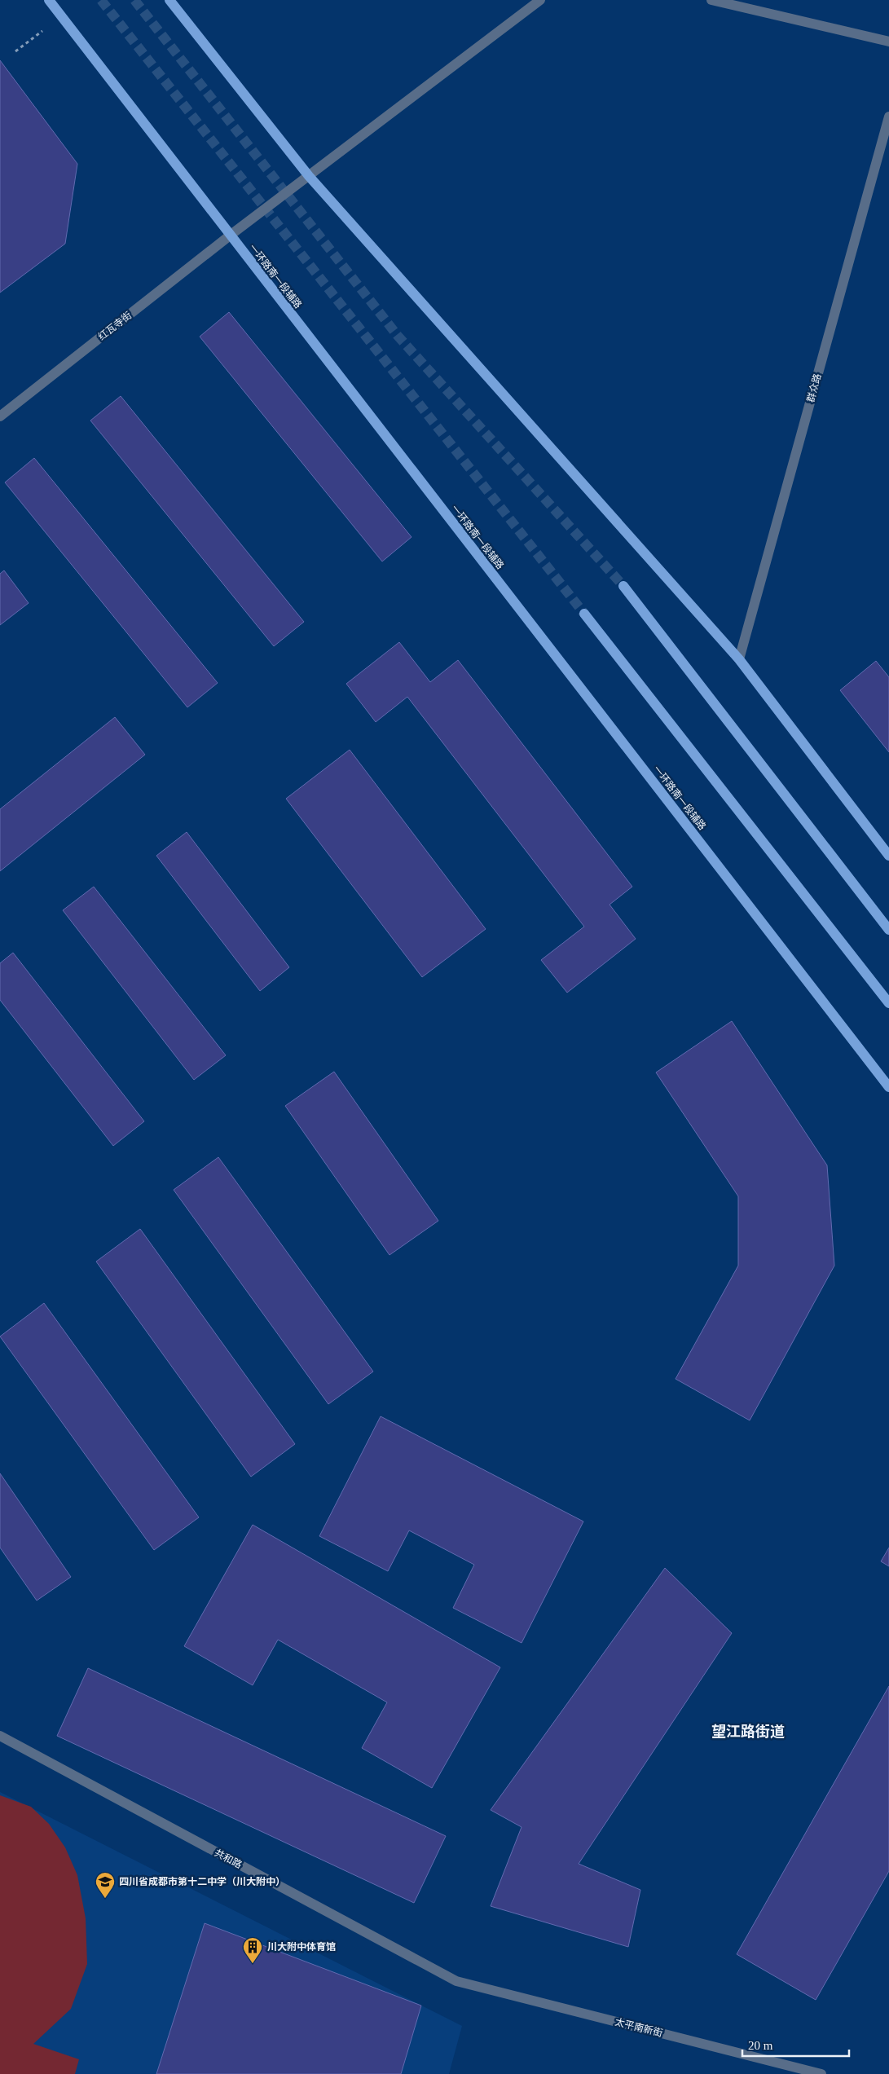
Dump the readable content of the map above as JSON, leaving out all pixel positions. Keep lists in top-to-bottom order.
{
  "streets": {
    "main road": ["一环路南一段辅路"],
    "street": [
      "红瓦寺街",
      "群众路",
      "共和路",
      "太平南新街"
    ]
  },
  "crossings": [
    ["一环路南一段辅路", "红瓦寺街"],
    ["共和路", "太平南新街"]
  ],
  "districts": ["望江路街道"],
  "places": {
    "school or university": ["四川省成都市第十二中学（川大附中）"],
    "building": ["川大附中体育馆"]
  },
  "scale_bar": "20 m"
}
